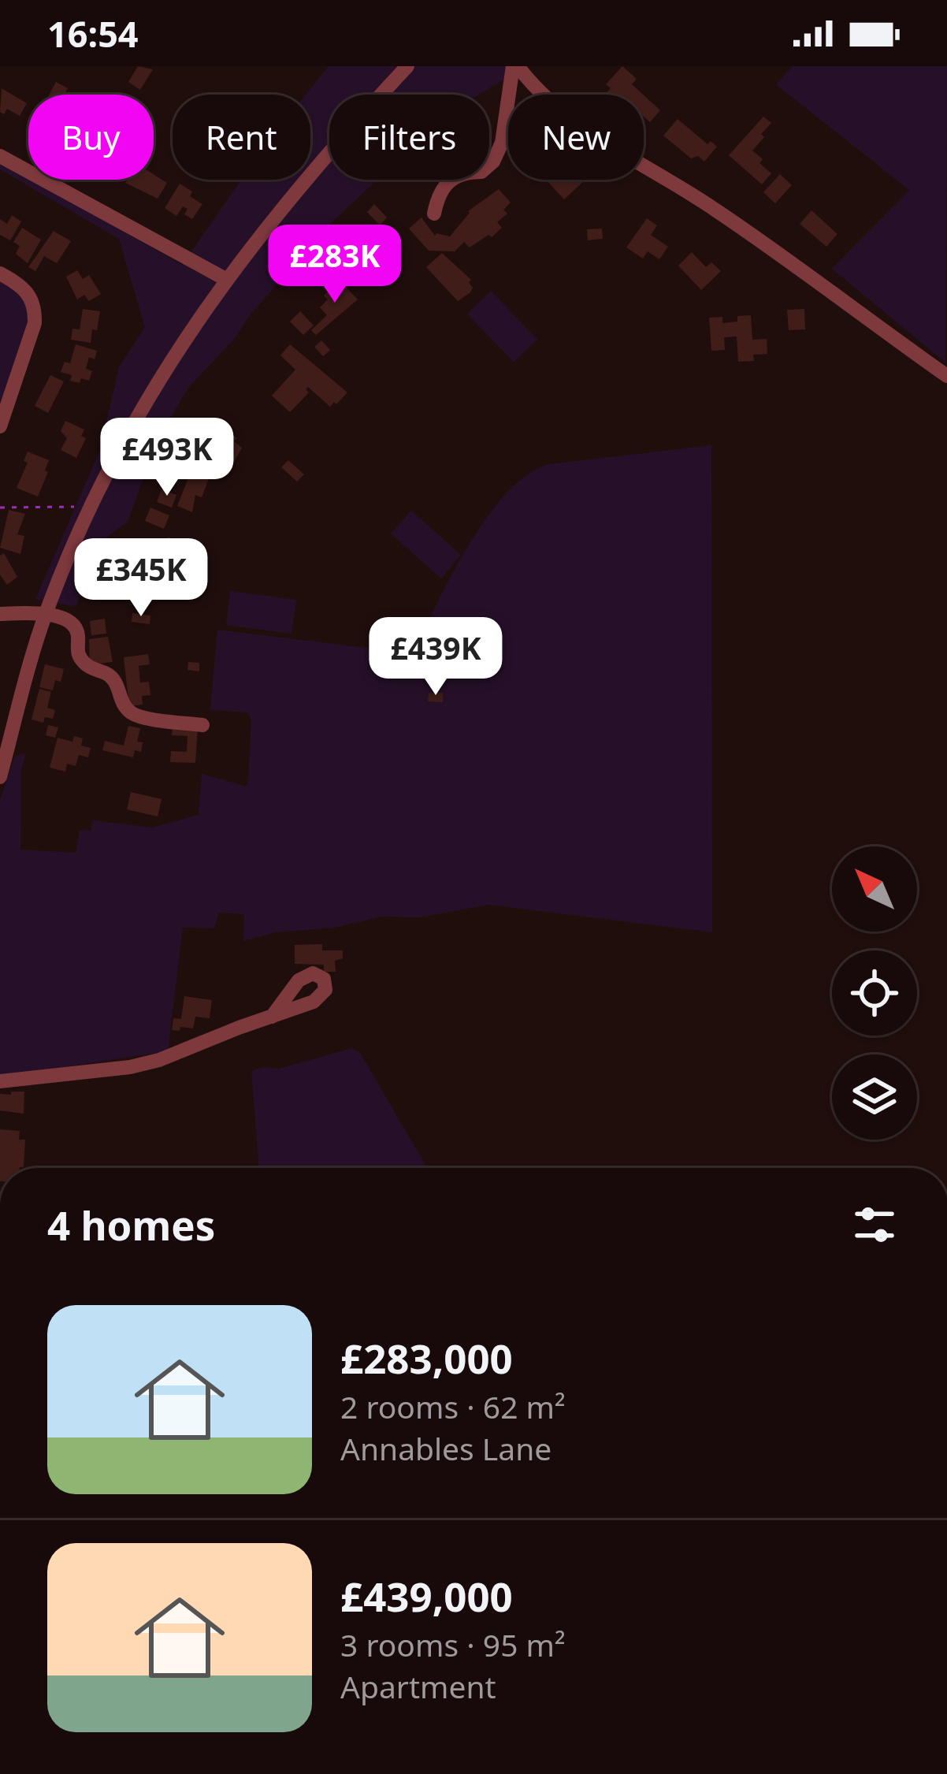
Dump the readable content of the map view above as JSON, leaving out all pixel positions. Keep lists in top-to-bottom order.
{
  "north": "top left",
  "page": {
    "status": "16:54",
    "chip": [
      "Buy",
      "Rent",
      "Filters",
      "New"
    ],
    "price": [
      "£283K",
      "£493K",
      "£345K",
      "£439K"
    ],
    "heading": "4 homes",
    "list": [
      {
        "name": "£283,000",
        "note": "2 rooms · 62 m² · Annables Lane"
      },
      {
        "name": "£439,000",
        "note": "3 rooms · 95 m² · Apartment"
      }
    ]
  }
}
